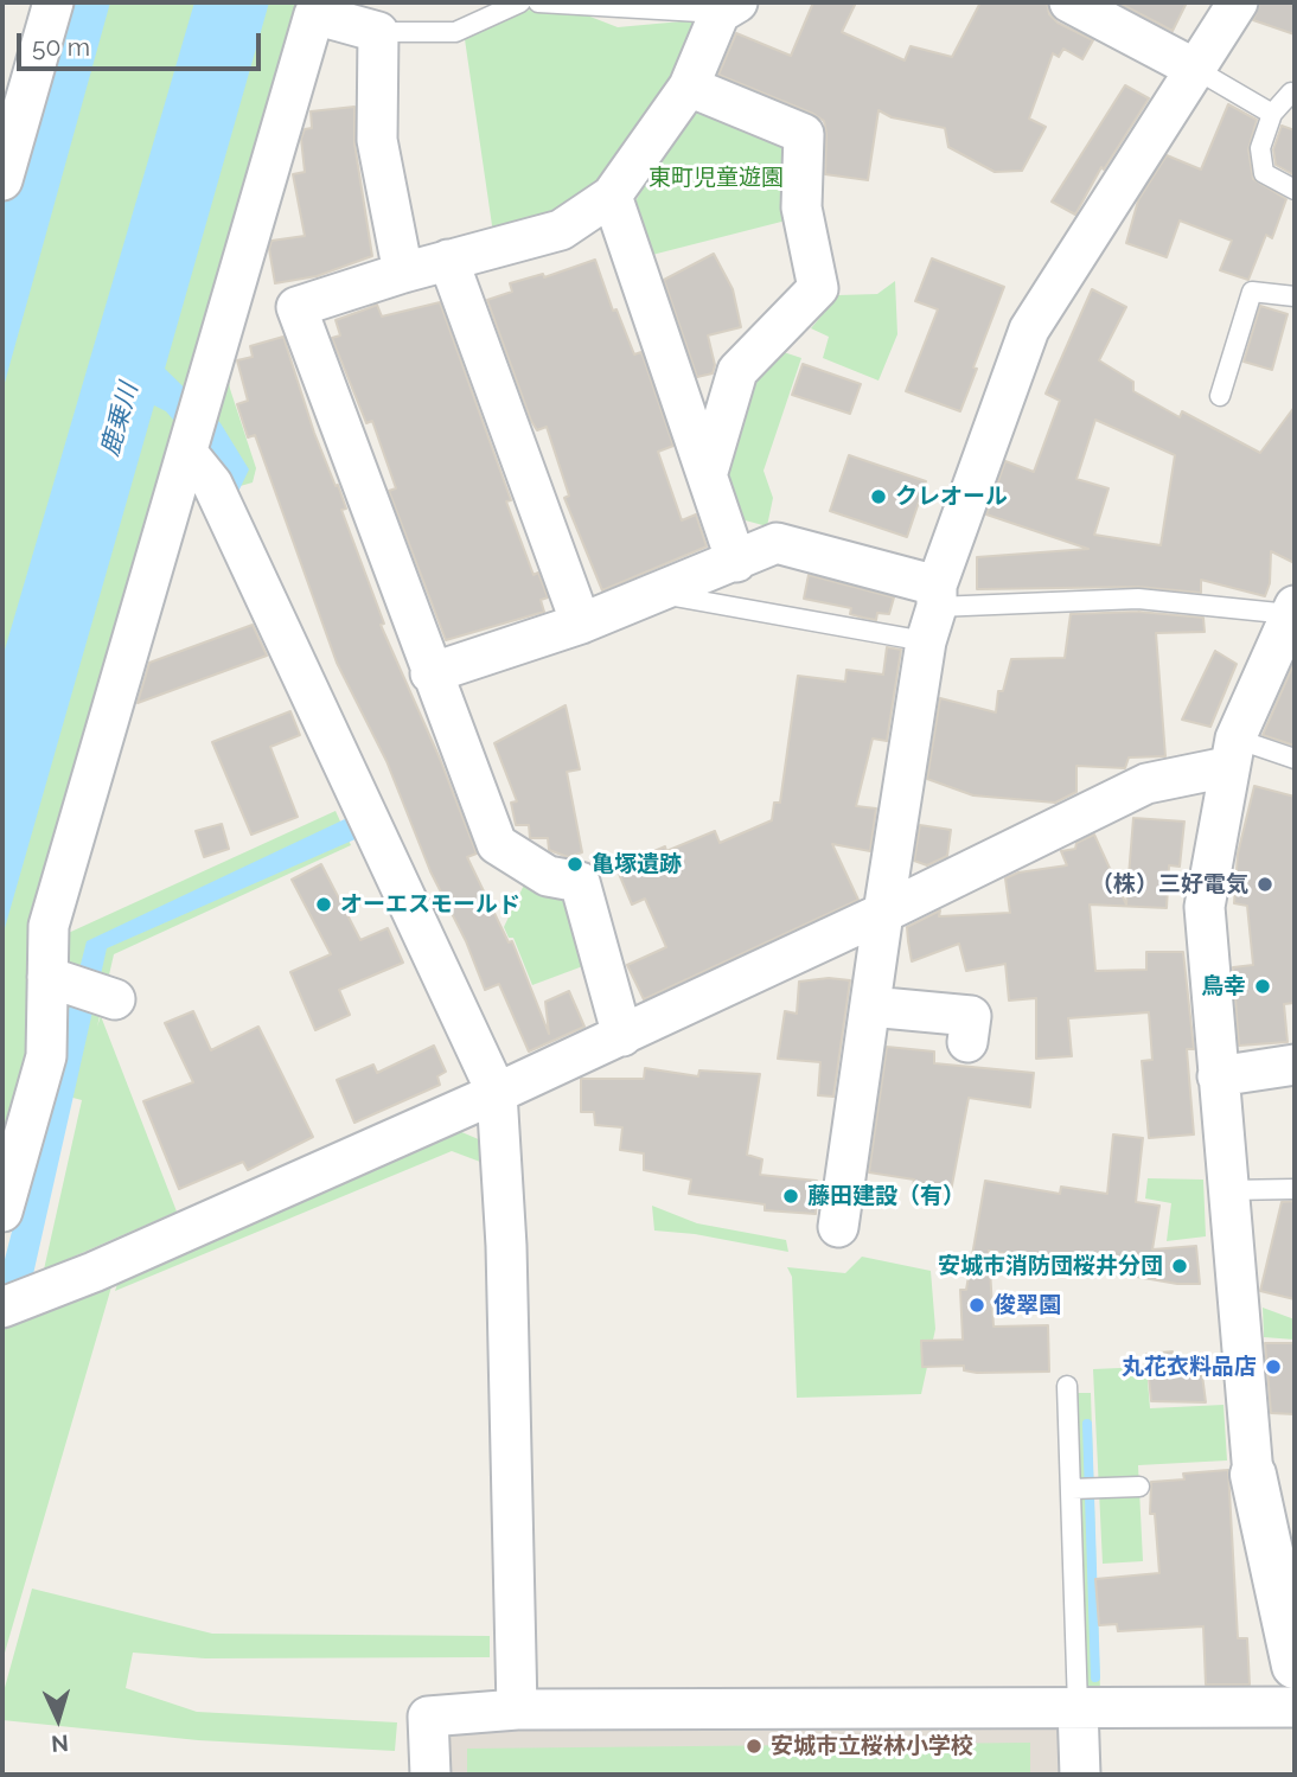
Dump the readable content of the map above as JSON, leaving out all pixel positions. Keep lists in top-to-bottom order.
{
  "water": ["鹿乗川"],
  "parks": ["東町児童遊園"],
  "places": [
    "クレオール",
    "亀塚遺跡",
    "（株）三好電気",
    "オーエスモールド",
    "鳥幸",
    "藤田建設（有）",
    "安城市消防団桜井分団",
    "俊翠園",
    "丸花衣料品店",
    "安城市立桜林小学校"
  ],
  "scale_bar": "50 m",
  "north": "bottom"
}
